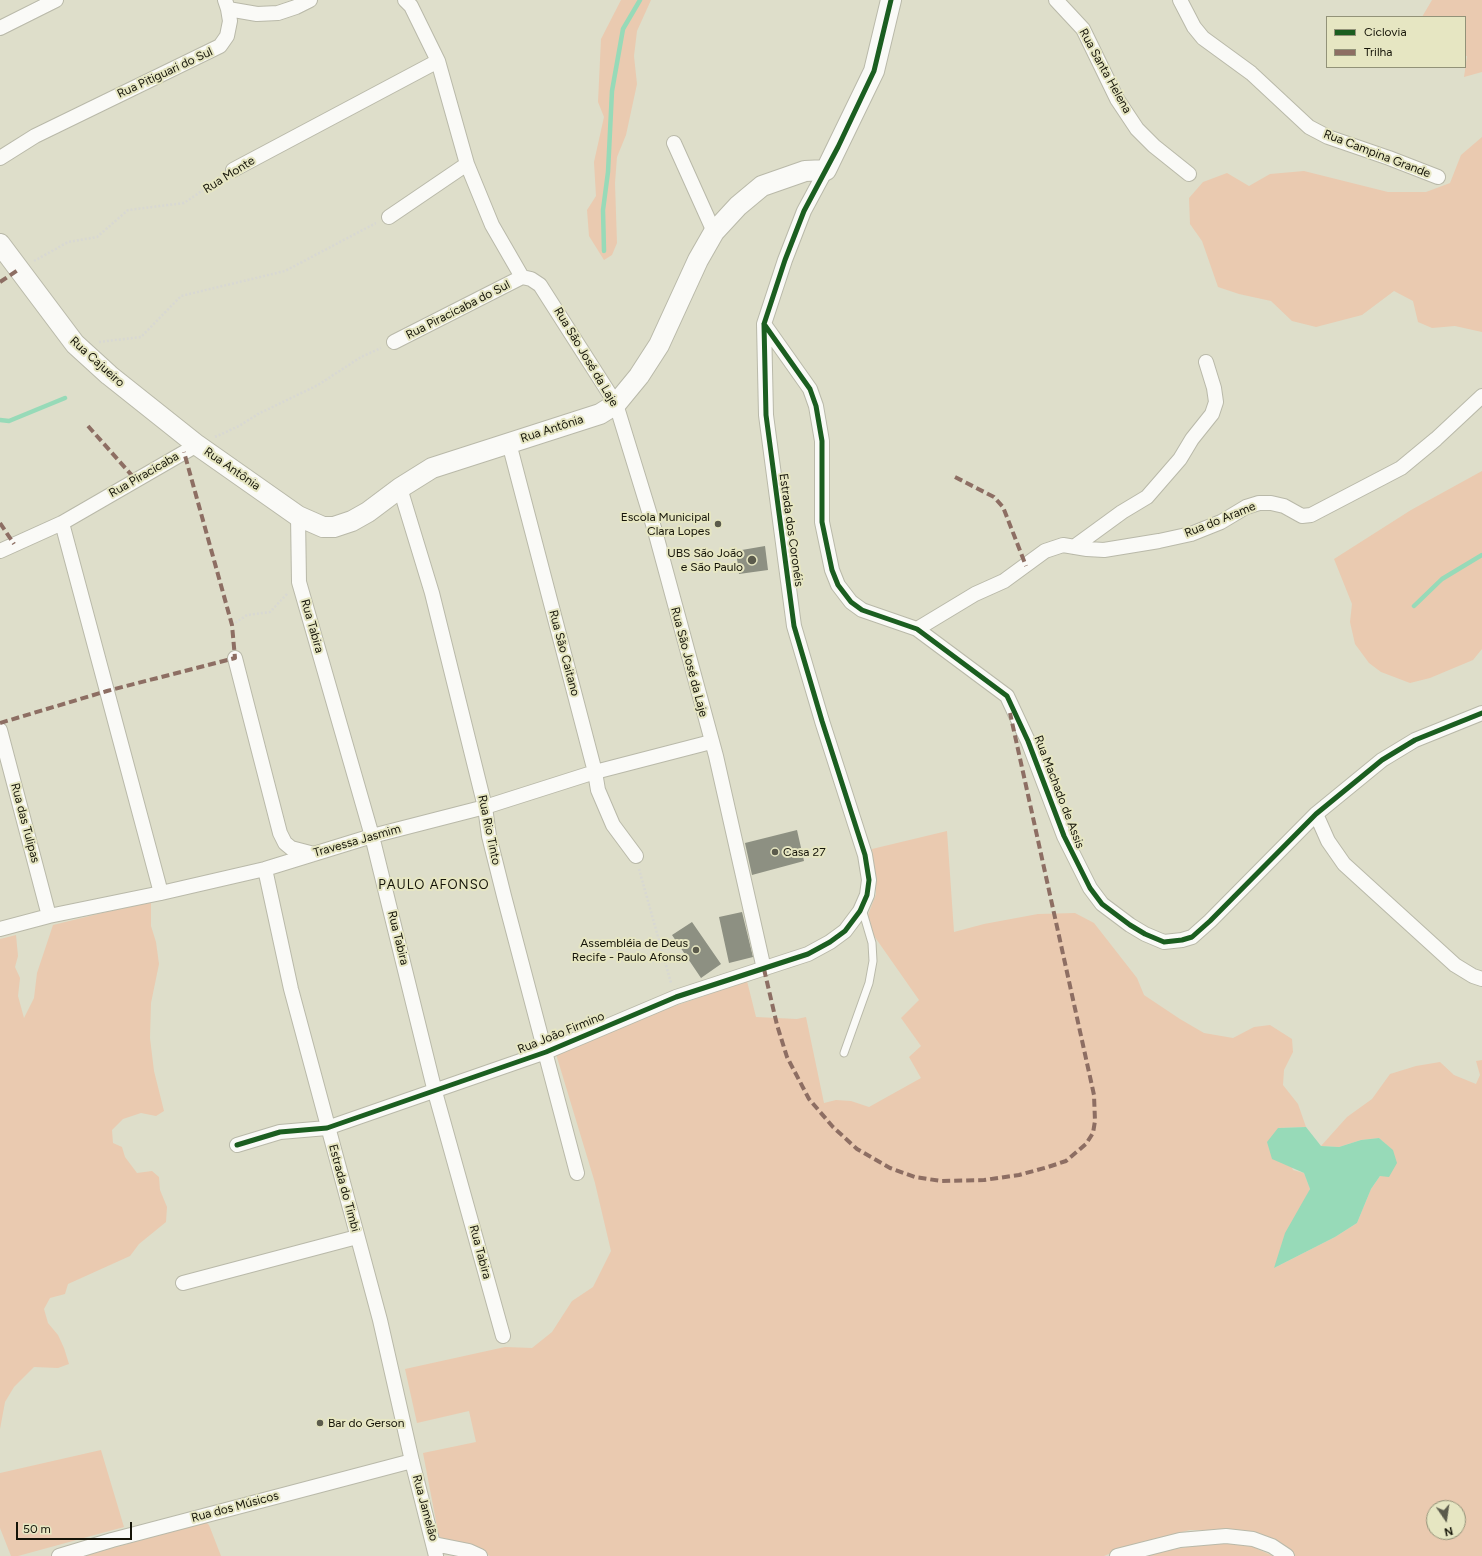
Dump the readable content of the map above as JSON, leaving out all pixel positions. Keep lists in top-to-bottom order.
{
  "streets": {
    "street": [
      "Rua Santa Helena",
      "Rua Pitiguari do Sul",
      "Rua Campina Grande",
      "Rua Monte",
      "Rua Piracicaba do Sul",
      "Rua São José da Laje",
      "Rua Cajueiro",
      "Rua Antônia",
      "Rua Piracicaba",
      "Rua do Arame",
      "Estrada dos Coronéis",
      "Rua Tabira",
      "Rua São Caitano",
      "Rua Machado de Assis",
      "Rua das Tulipas",
      "Rua Rio Tinto",
      "Travessa Jasmim",
      "Rua João Firmino",
      "Estrada do Timbi",
      "Rua dos Músicos",
      "Rua Jamelão"
    ]
  },
  "crossings": [
    ["Rua Monte", "Rua Cajueiro"],
    ["Rua Piracicaba do Sul", "Rua São José da Laje"],
    ["Rua São José da Laje", "Rua Antônia"],
    ["Rua São José da Laje", "Travessa Jasmim"],
    ["Rua São José da Laje", "Rua João Firmino"],
    ["Rua Cajueiro", "Rua Antônia"],
    ["Rua Cajueiro", "Rua Piracicaba"],
    ["Rua Antônia", "Rua Piracicaba"],
    ["Rua Antônia", "Estrada dos Coronéis"],
    ["Rua Antônia", "Rua Tabira"],
    ["Rua Antônia", "Rua São Caitano"],
    ["Rua Antônia", "Rua Rio Tinto"],
    ["Rua do Arame", "Rua Machado de Assis"],
    ["Estrada dos Coronéis", "Rua Machado de Assis"],
    ["Estrada dos Coronéis", "Rua João Firmino"],
    ["Rua Tabira", "Travessa Jasmim"],
    ["Rua Tabira", "Rua João Firmino"],
    ["Rua São Caitano", "Travessa Jasmim"],
    ["Rua das Tulipas", "Travessa Jasmim"],
    ["Rua Rio Tinto", "Travessa Jasmim"],
    ["Rua Rio Tinto", "Rua João Firmino"],
    ["Travessa Jasmim", "Estrada do Timbi"],
    ["Rua João Firmino", "Estrada do Timbi"],
    ["Estrada do Timbi", "Rua dos Músicos"],
    ["Estrada do Timbi", "Rua Jamelão"],
    ["Rua dos Músicos", "Rua Jamelão"]
  ],
  "districts": ["PAULO AFONSO"],
  "places": [
    "Escola Municipal Clara Lopes",
    "UBS São João e São Paulo",
    "Casa 27",
    "Assembléia de Deus Recife - Paulo Afonso",
    "Bar do Gerson"
  ],
  "legend": ["Ciclovia", "Trilha"],
  "scale_bar": "50 m",
  "north": "bottom"
}
